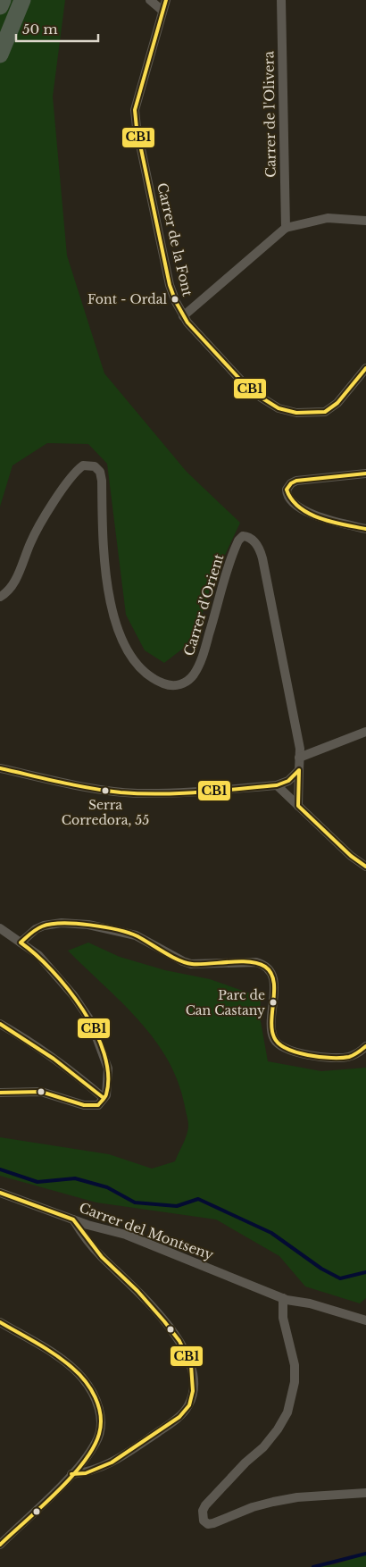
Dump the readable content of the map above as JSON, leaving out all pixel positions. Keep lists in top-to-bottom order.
{
  "streets": {
    "street": [
      "Carrer de l'Olivera",
      "Carrer de la Font",
      "Carrer d'Orient",
      "Carrer del Montseny"
    ]
  },
  "places": ["Font - Ordal", "Serra Corredora, 55", "Parc de Can Castany"],
  "lines": ["transit line CB1"],
  "scale_bar": "50 m"
}
